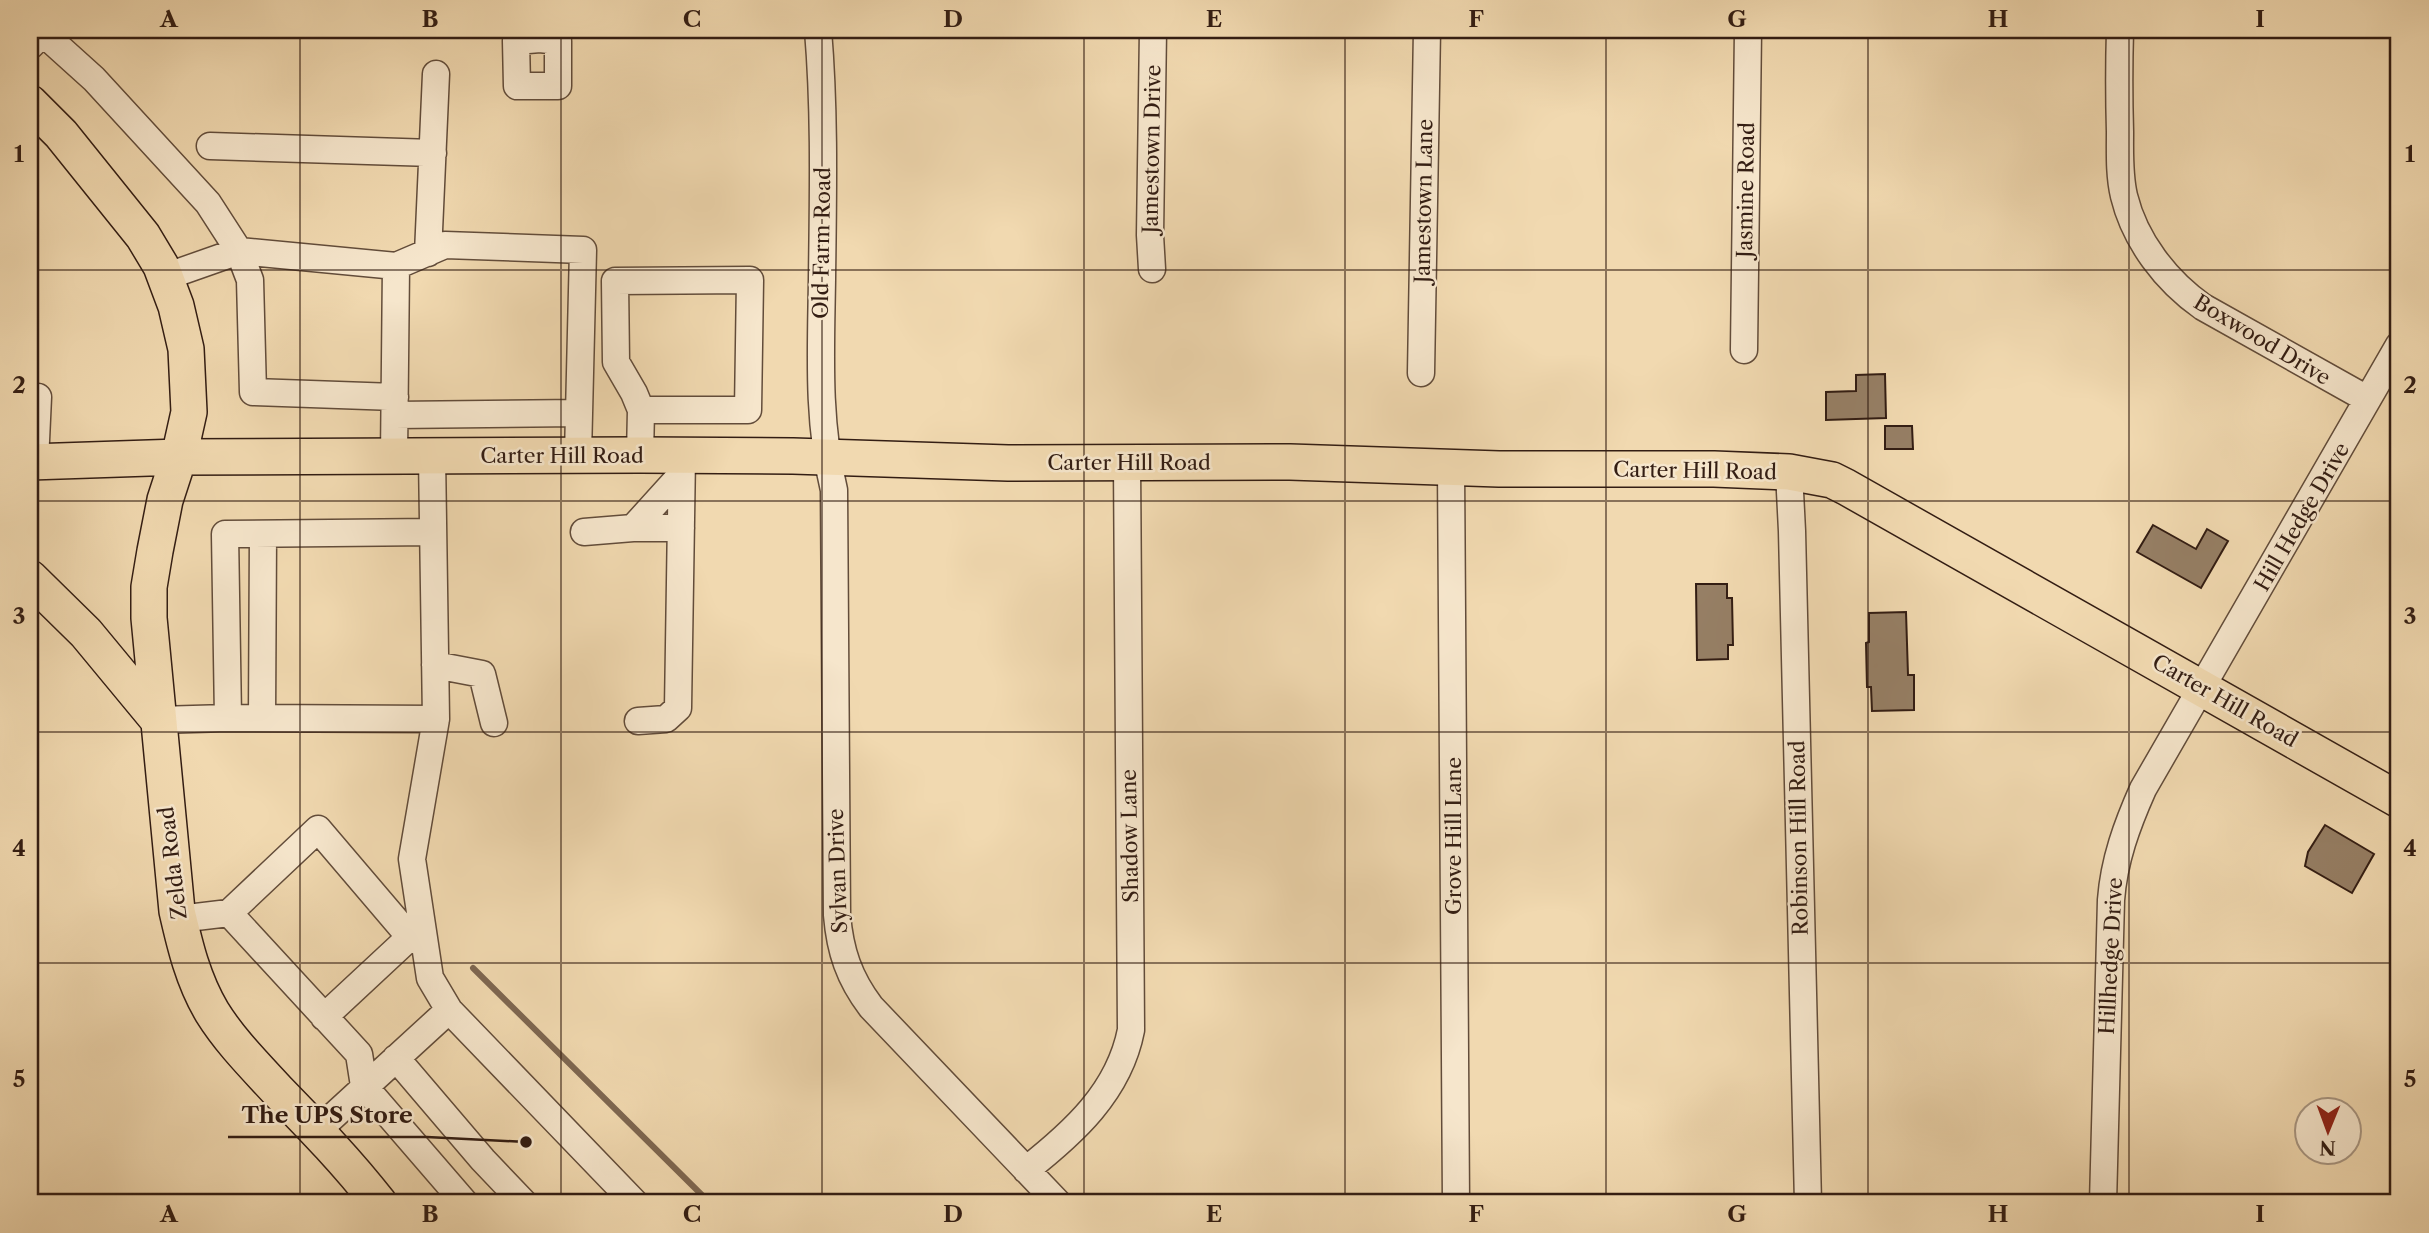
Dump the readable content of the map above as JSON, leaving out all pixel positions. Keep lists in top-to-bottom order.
{
  "streets": {
    "main road": ["Carter Hill Road", "Zelda Road"],
    "street": [
      "Jamestown Drive",
      "Jasmine Road",
      "Jamestown Lane",
      "Old Farm Road",
      "Boxwood Drive",
      "Hill Hedge Drive",
      "Shadow Lane",
      "Grove Hill Lane",
      "Robinson Hill Road",
      "Sylvan Drive",
      "Hillhedge Drive"
    ]
  },
  "crossings": [
    ["Old Farm Road", "Carter Hill Road"],
    ["Old Farm Road", "Sylvan Drive"],
    ["Boxwood Drive", "Hill Hedge Drive"],
    ["Carter Hill Road", "Hill Hedge Drive"],
    ["Carter Hill Road", "Shadow Lane"],
    ["Carter Hill Road", "Grove Hill Lane"],
    ["Carter Hill Road", "Robinson Hill Road"],
    ["Carter Hill Road", "Zelda Road"],
    ["Carter Hill Road", "Sylvan Drive"],
    ["Carter Hill Road", "Hillhedge Drive"],
    ["Hill Hedge Drive", "Hillhedge Drive"],
    ["Shadow Lane", "Sylvan Drive"]
  ],
  "places": ["The UPS Store"],
  "north": "bottom",
  "grid": {
    "columns": [
      "A",
      "B",
      "C",
      "D",
      "E",
      "F",
      "G",
      "H",
      "I"
    ],
    "rows": [
      "1",
      "2",
      "3",
      "4",
      "5"
    ]
  }
}
